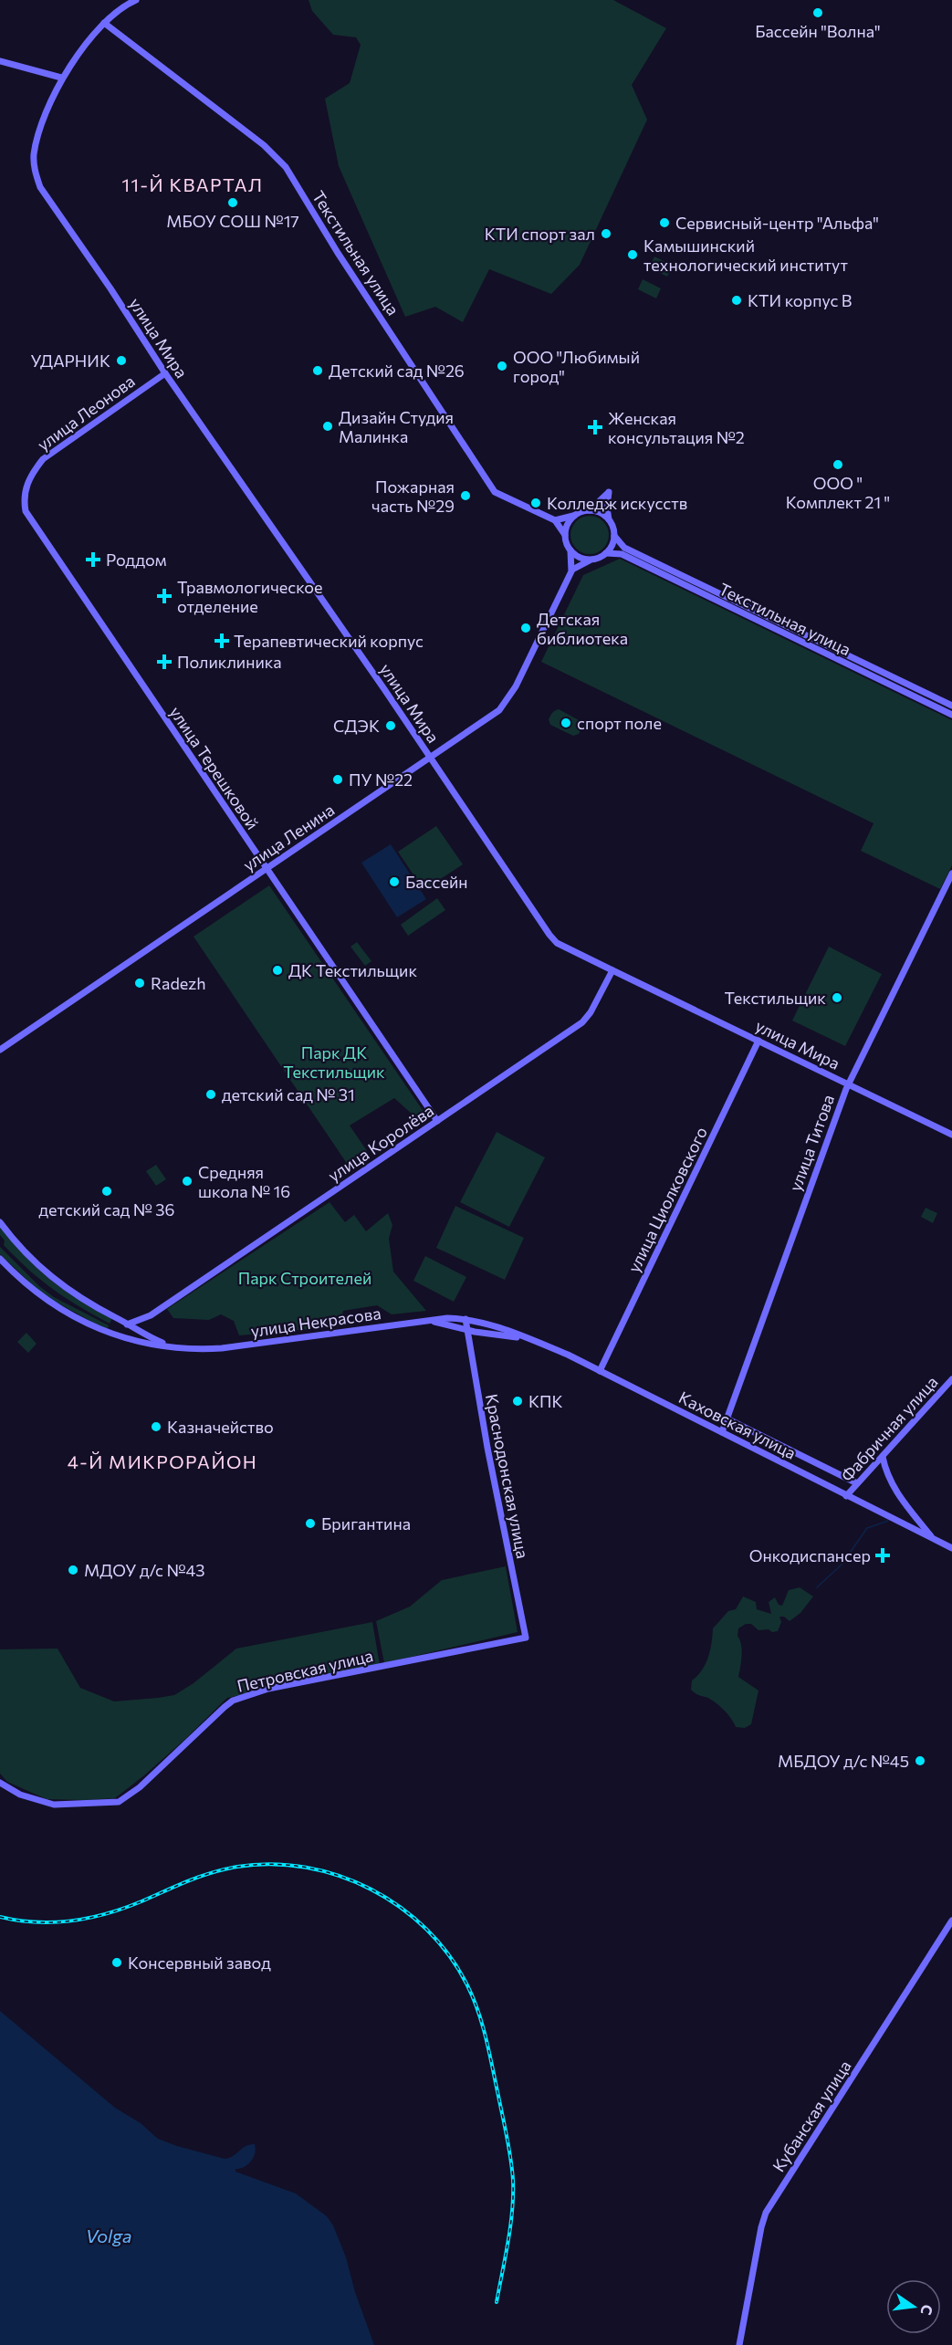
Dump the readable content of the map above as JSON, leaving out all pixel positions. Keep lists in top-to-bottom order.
{
  "streets": {
    "street": [
      "Текстильная улица",
      "улица Мира",
      "улица Леонова",
      "улица Терешковой",
      "улица Ленина",
      "улица Королёва",
      "улица Титова",
      "улица Циолковского",
      "улица Некрасова",
      "Каховская улица",
      "Фабричная улица",
      "Краснодонская улица",
      "Петровская улица",
      "Кубанская улица"
    ]
  },
  "crossings": [
    ["Текстильная улица", "улица Мира"],
    ["улица Мира", "улица Леонова"],
    ["улица Мира", "улица Ленина"],
    ["улица Мира", "улица Королёва"],
    ["улица Мира", "улица Титова"],
    ["улица Мира", "улица Циолковского"],
    ["улица Леонова", "улица Терешковой"],
    ["улица Терешковой", "улица Ленина"],
    ["улица Терешковой", "улица Королёва"],
    ["улица Королёва", "улица Некрасова"],
    ["улица Титова", "Каховская улица"],
    ["улица Циолковского", "Каховская улица"],
    ["улица Некрасова", "Каховская улица"],
    ["улица Некрасова", "Краснодонская улица"],
    ["Каховская улица", "Фабричная улица"],
    ["Каховская улица", "Краснодонская улица"],
    ["Краснодонская улица", "Петровская улица"]
  ],
  "districts": ["11-Й КВАРТАЛ", "4-Й МИКРОРАЙОН"],
  "water": ["Volga"],
  "parks": ["Парк ДК Текстильщик", "Парк Строителей"],
  "places": {
    "other": [
      "Бассейн \"Волна\"",
      "МБОУ СОШ №17",
      "Сервисный-центр \"Альфа\"",
      "КТИ спорт зал",
      "Камышинский технологический институт",
      "КТИ корпус В",
      "УДАРНИК",
      "ООО \"Любимый город\"",
      "Детский сад №26",
      "Дизайн Студия Малинка",
      "ООО \" Комплект 21 \"",
      "Пожарная часть №29",
      "Колледж искусств",
      "Детская библиотека",
      "спорт поле",
      "СДЭК",
      "ПУ №22",
      "Бассейн",
      "ДК Текстильщик",
      "Radezh",
      "Текстильщик",
      "детский сад № 31",
      "Средняя школа № 16",
      "детский сад № 36",
      "КПК",
      "Казначейство",
      "Бригантина",
      "МДОУ д/с №43",
      "МБДОУ д/с №45",
      "Консервный завод"
    ],
    "health": [
      "Женская консультация №2",
      "Роддом",
      "Травмологическое отделение",
      "Терапевтический корпус",
      "Поликлиника",
      "Онкодиспансер"
    ]
  },
  "north": "right"
}
